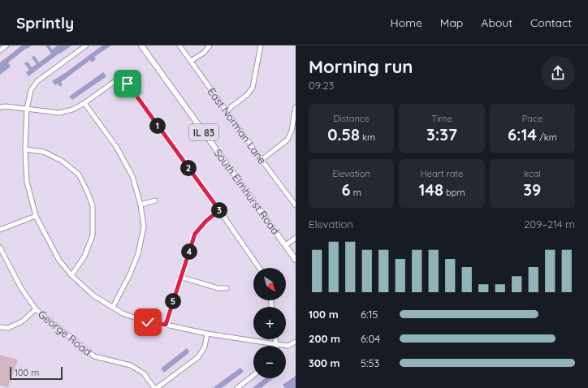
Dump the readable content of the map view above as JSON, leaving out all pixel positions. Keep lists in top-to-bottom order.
{
  "streets": {
    "main road": ["IL 83", "South Elmhurst Road"],
    "street": ["East Norman Lane", "George Road"]
  },
  "scale_bar": "100 m",
  "north": "bottom right",
  "page": {
    "header": "Sprintly",
    "nav": [
      "Home",
      "Map",
      "About",
      "Contact"
    ],
    "heading": ["Morning run", "09:23"],
    "stats": [
      ["Distance", "0.58 km"],
      ["Time", "3:37"],
      ["Pace", "6:14 /km"],
      ["Elevation", "6 m"],
      ["Heart rate", "148 bpm"],
      ["kcal", "39"]
    ],
    "pins": [
      "1",
      "2",
      "3",
      "4",
      "5"
    ],
    "chart": ["Elevation", "209–214 m"],
    "map_buttons": ["+", "−"],
    "list": [
      {
        "name": "100 m",
        "note": "6:15"
      },
      {
        "name": "200 m",
        "note": "6:04"
      },
      {
        "name": "300 m",
        "note": "5:53"
      }
    ],
    "scale": "100 m"
  }
}
